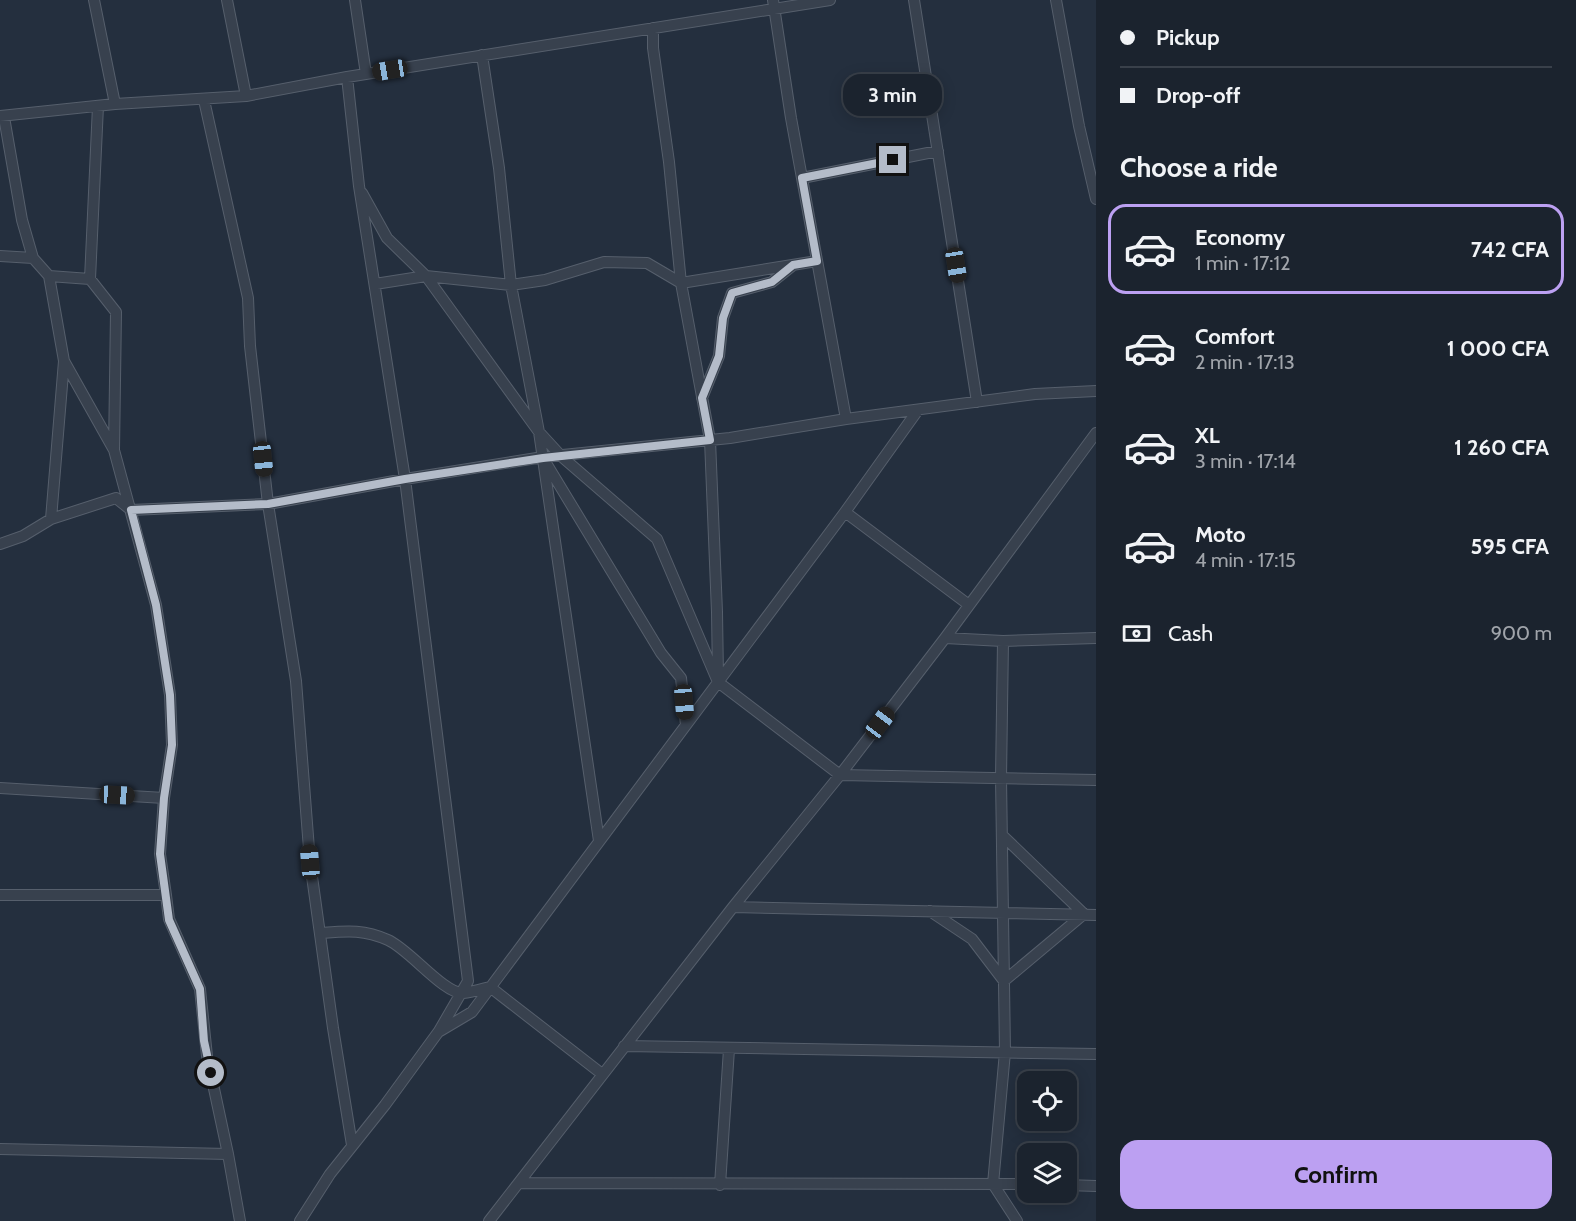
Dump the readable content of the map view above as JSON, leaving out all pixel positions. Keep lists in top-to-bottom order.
{
  "page": {
    "banner": ["Pickup", "Drop-off"],
    "bubble": "3 min",
    "heading": "Choose a ride",
    "list": [
      {
        "name": "Economy",
        "note": "1 min · 17:12",
        "value": "742 CFA"
      },
      {
        "name": "Comfort",
        "note": "2 min · 17:13",
        "value": "1 000 CFA"
      },
      {
        "name": "XL",
        "note": "3 min · 17:14",
        "value": "1 260 CFA"
      },
      {
        "name": "Moto",
        "note": "4 min · 17:15",
        "value": "595 CFA"
      }
    ],
    "pay": ["Cash", "900 m"],
    "buttons": "Confirm"
  }
}
